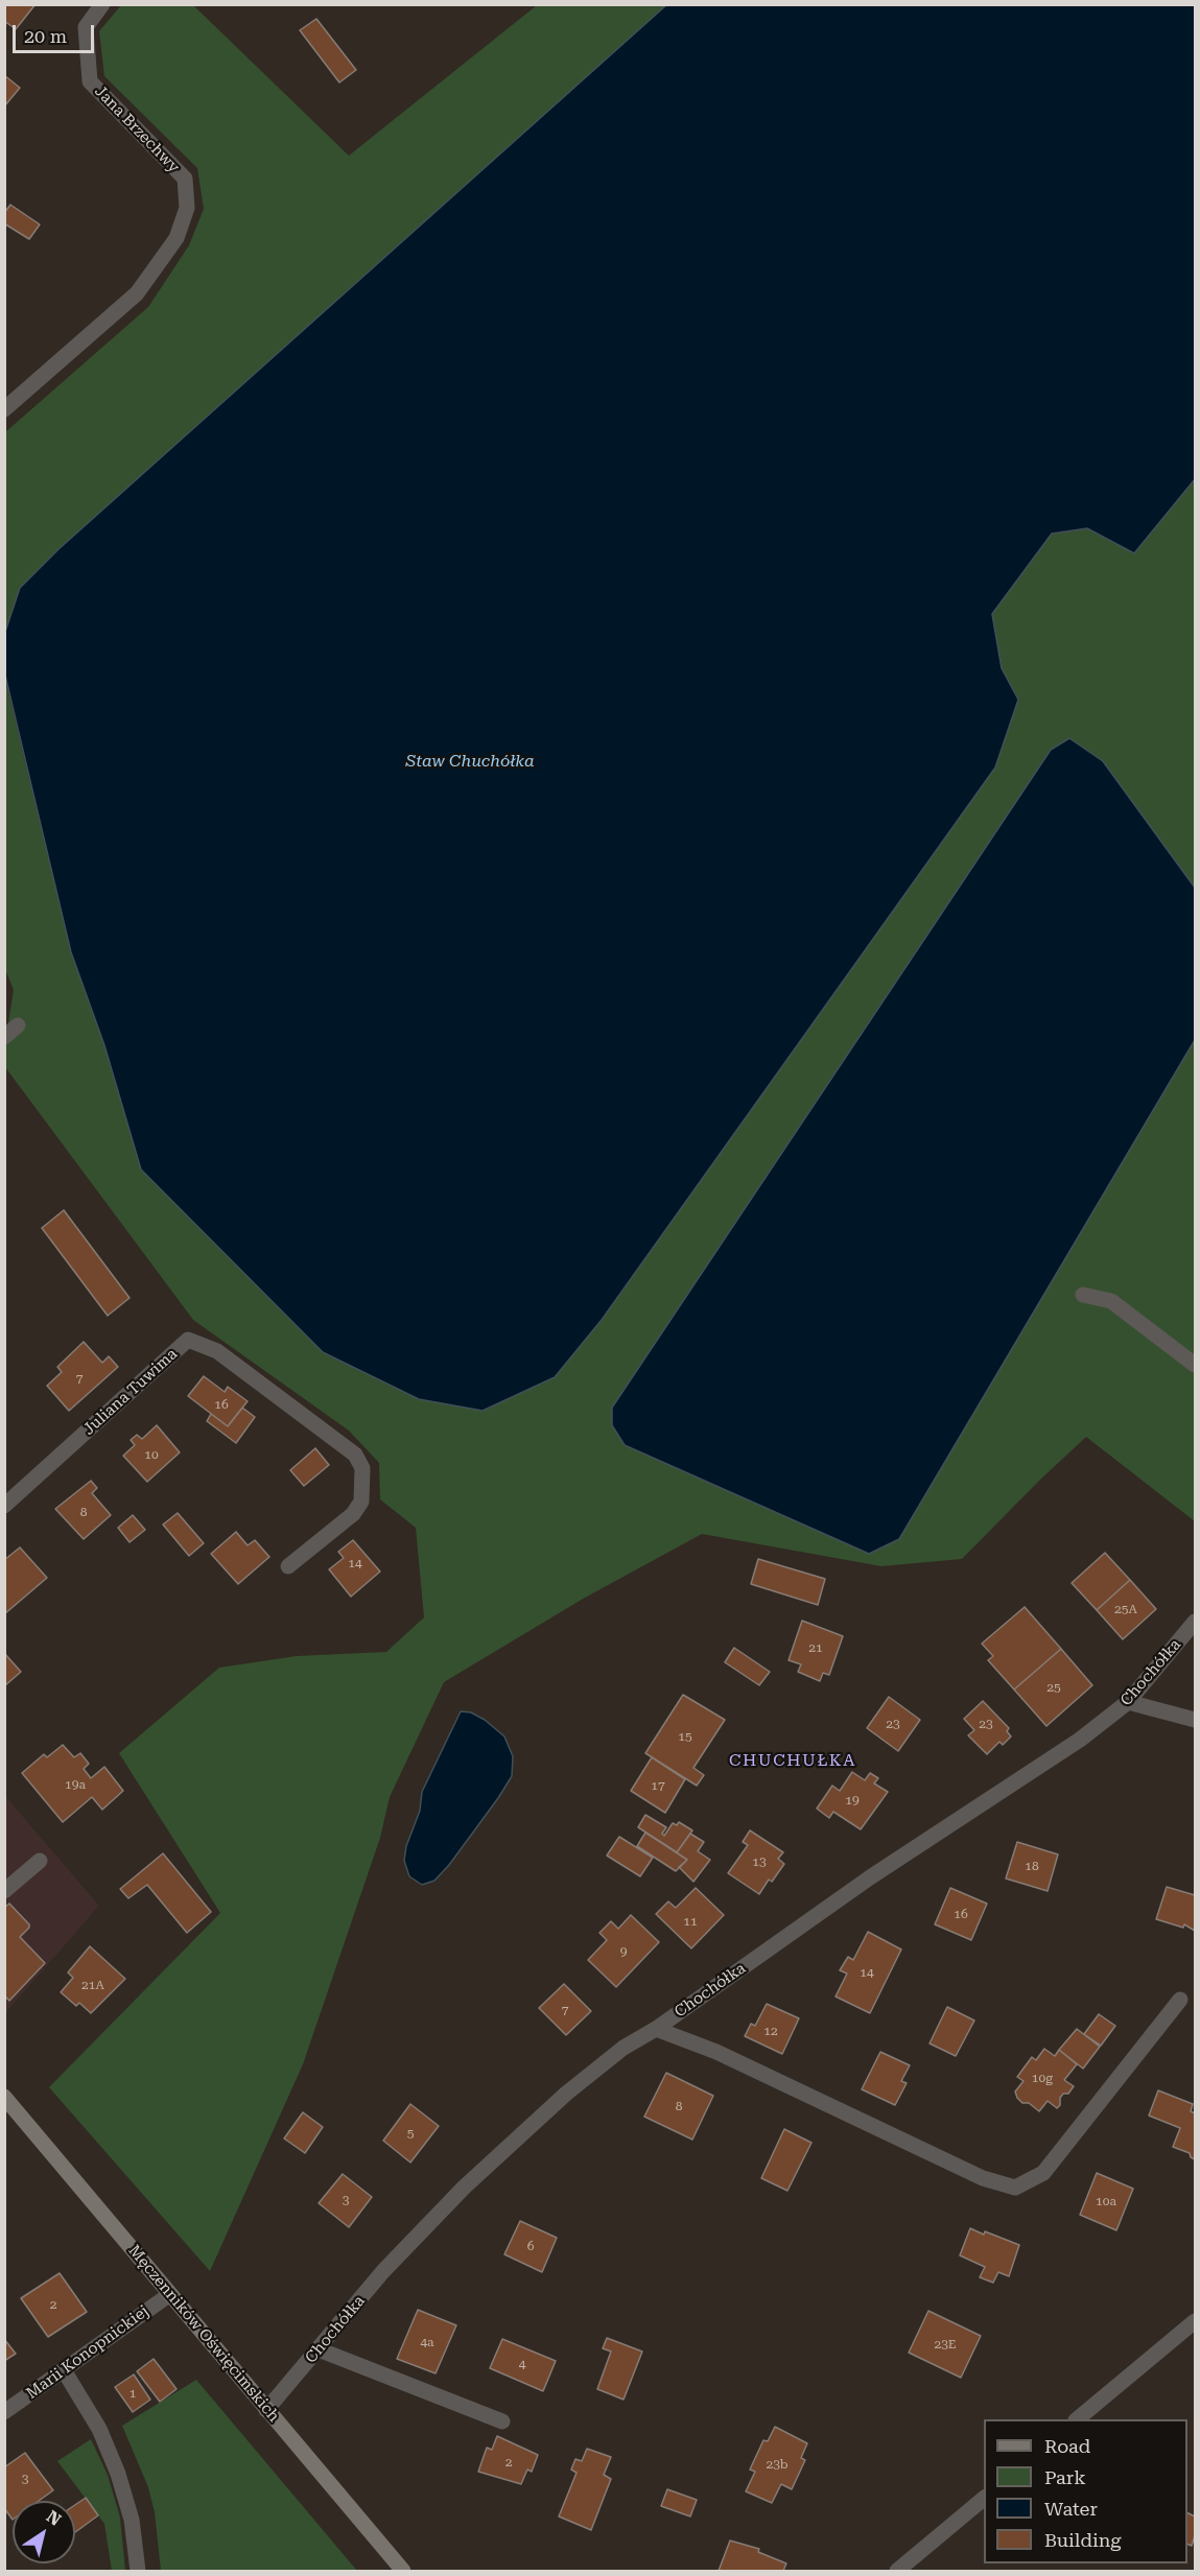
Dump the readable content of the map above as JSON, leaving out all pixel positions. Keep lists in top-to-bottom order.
{
  "streets": {
    "main road": ["Męczenników Oświęcimskich"],
    "street": [
      "Jana Brzechwy",
      "Juliana Tuwima",
      "Chochółka",
      "Marii Konopnickiej"
    ]
  },
  "crossings": [
    ["Chochółka", "Męczenników Oświęcimskich"],
    ["Męczenników Oświęcimskich", "Marii Konopnickiej"]
  ],
  "districts": ["CHUCHUŁKA"],
  "water": ["Staw Chuchółka"],
  "house_numbers": [
    "7",
    "16",
    "10",
    "8",
    "14",
    "25A",
    "21",
    "25",
    "23",
    "23",
    "15",
    "19a",
    "17",
    "19",
    "13",
    "18",
    "16",
    "11",
    "9",
    "14",
    "21A",
    "7",
    "12",
    "10g",
    "8",
    "5",
    "3",
    "10a",
    "6",
    "2",
    "4a",
    "23E",
    "4",
    "1",
    "2",
    "23b",
    "3"
  ],
  "legend": [
    "Road",
    "Park",
    "Water",
    "Building"
  ],
  "scale_bar": "20 m",
  "north": "top right"
}
